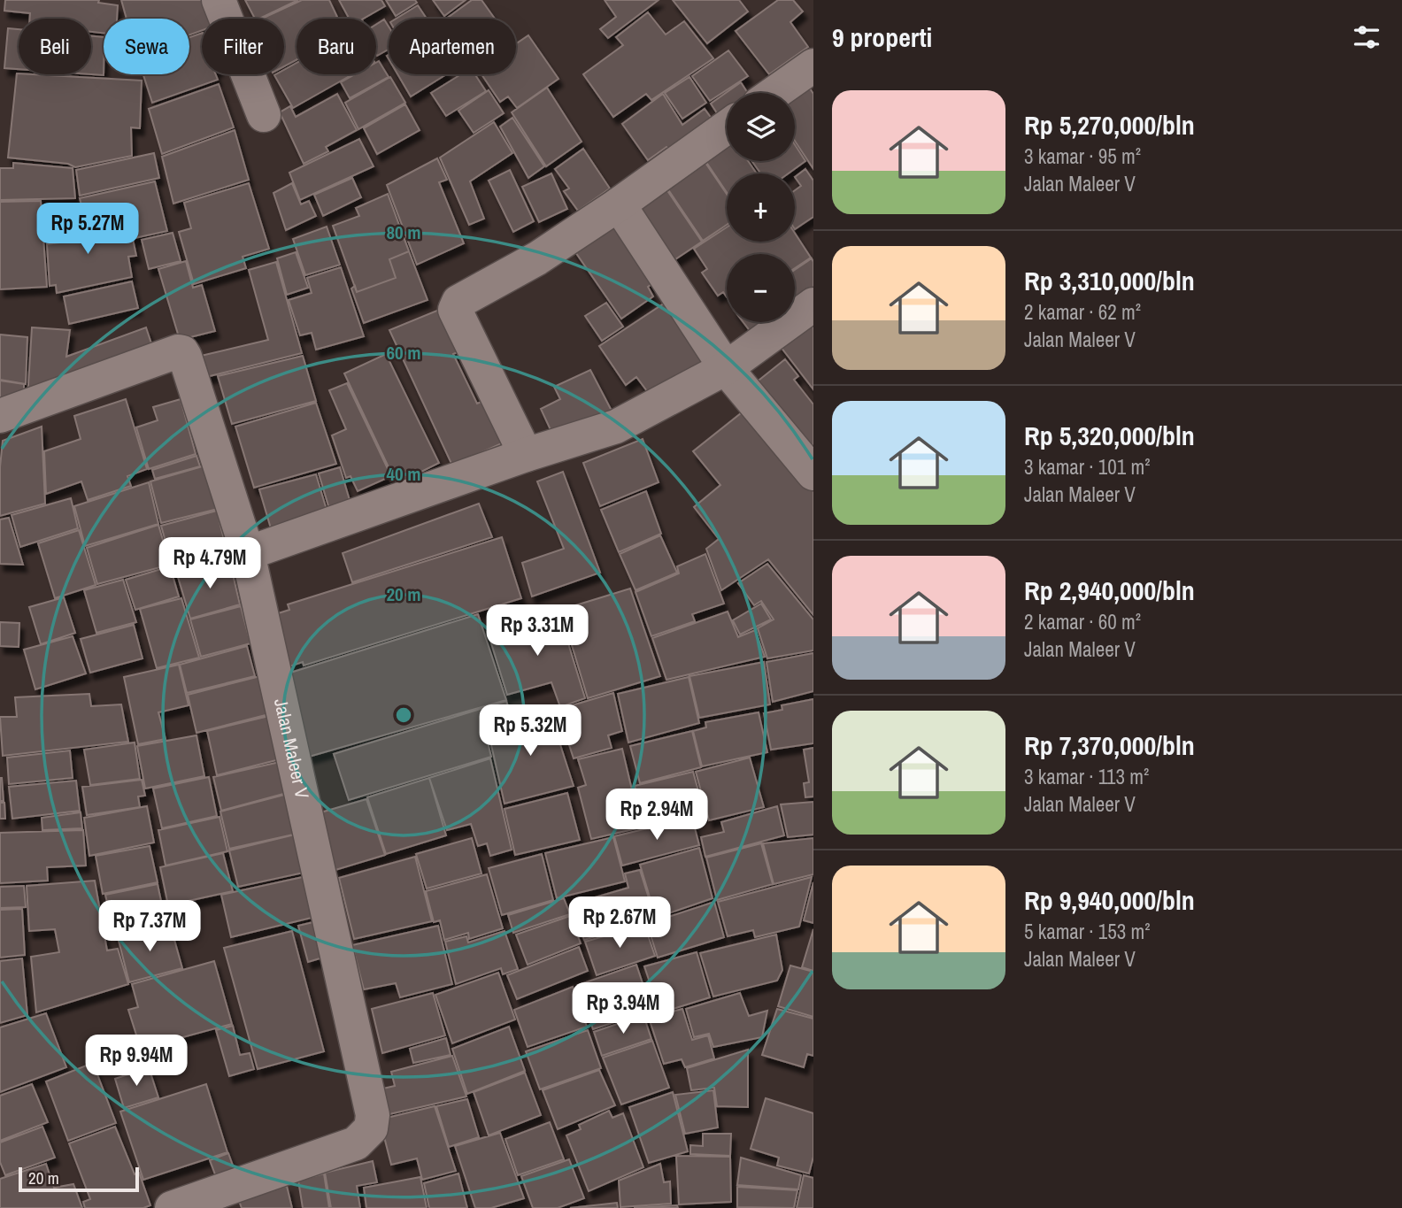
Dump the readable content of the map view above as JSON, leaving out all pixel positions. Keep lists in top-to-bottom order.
{
  "streets": {
    "street": ["Jalan Maleer V"]
  },
  "scale_bar": "20 m",
  "page": {
    "heading": "9 properti",
    "chip": [
      "Beli",
      "Sewa",
      "Filter",
      "Baru",
      "Apartemen"
    ],
    "list": [
      {
        "name": "Rp 5,270,000/bln",
        "note": "3 kamar · 95 m² · Jalan Maleer V"
      },
      {
        "name": "Rp 3,310,000/bln",
        "note": "2 kamar · 62 m² · Jalan Maleer V"
      },
      {
        "name": "Rp 5,320,000/bln",
        "note": "3 kamar · 101 m² · Jalan Maleer V"
      },
      {
        "name": "Rp 2,940,000/bln",
        "note": "2 kamar · 60 m² · Jalan Maleer V"
      },
      {
        "name": "Rp 7,370,000/bln",
        "note": "3 kamar · 113 m² · Jalan Maleer V"
      },
      {
        "name": "Rp 9,940,000/bln",
        "note": "5 kamar · 153 m² · Jalan Maleer V"
      }
    ],
    "map_buttons": ["+", "−"],
    "price": [
      "Rp 5.27M",
      "Rp 4.79M",
      "Rp 3.31M",
      "Rp 5.32M",
      "Rp 2.94M",
      "Rp 2.67M",
      "Rp 7.37M",
      "Rp 3.94M",
      "Rp 9.94M"
    ],
    "scale": "20 m"
  },
  "rings": [
    "80 m",
    "60 m",
    "40 m",
    "20 m"
  ]
}
